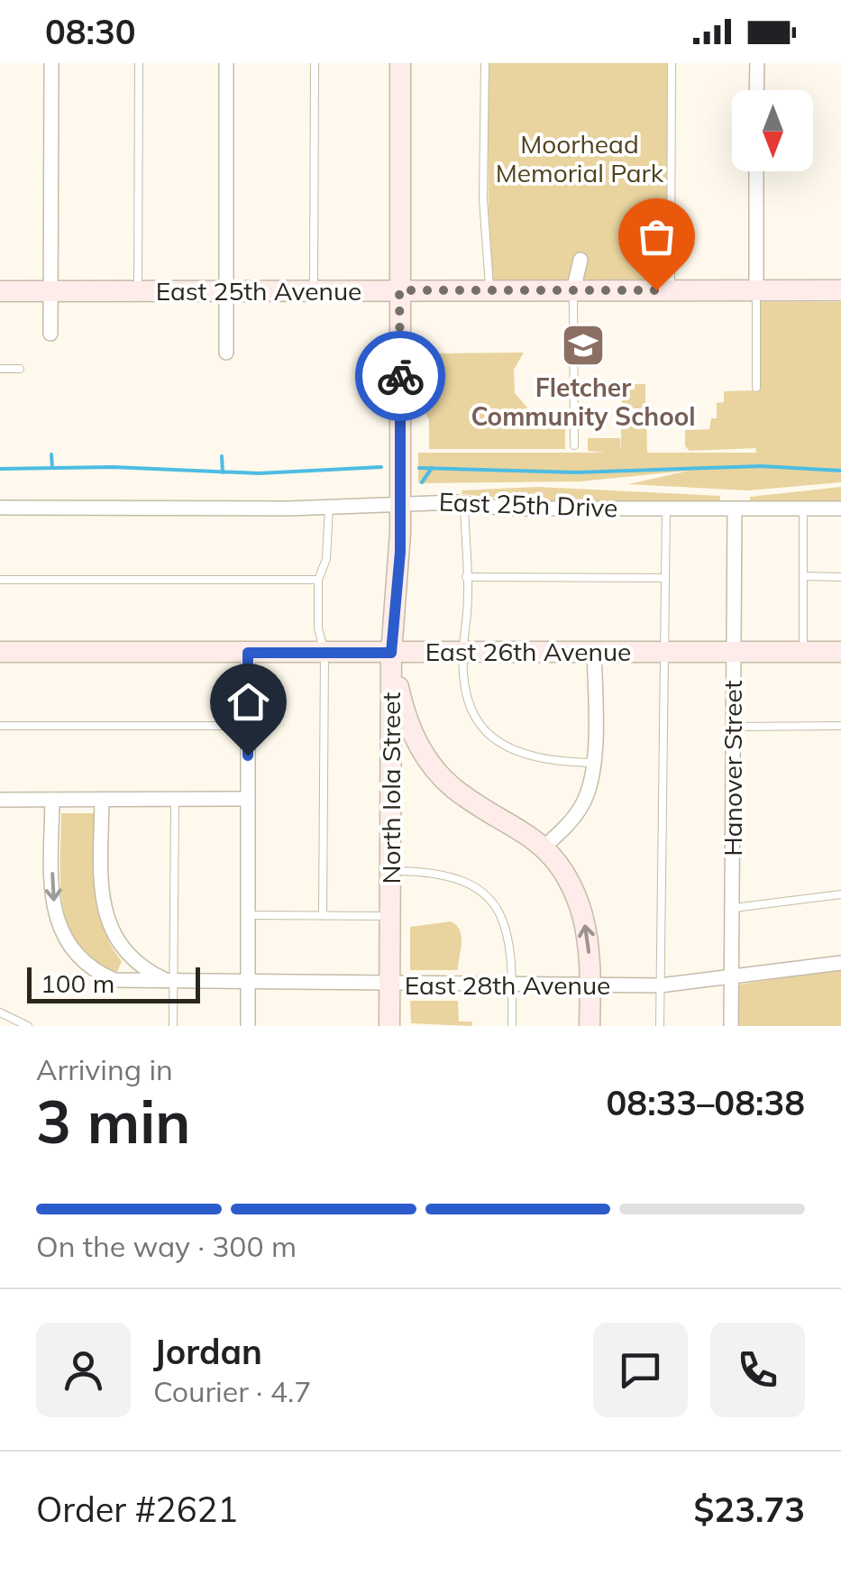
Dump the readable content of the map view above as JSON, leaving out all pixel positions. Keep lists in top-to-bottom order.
{
  "streets": {
    "street": [
      "East 25th Avenue",
      "East 25th Drive",
      "East 26th Avenue",
      "Hanover Street",
      "North Iola Street",
      "East 28th Avenue"
    ]
  },
  "crossings": [
    ["East 25th Avenue", "North Iola Street"],
    ["East 25th Drive", "Hanover Street"],
    ["East 25th Drive", "North Iola Street"],
    ["East 26th Avenue", "Hanover Street"],
    ["East 26th Avenue", "North Iola Street"],
    ["Hanover Street", "East 28th Avenue"],
    ["North Iola Street", "East 28th Avenue"]
  ],
  "parks": ["Moorhead Memorial Park"],
  "places": {
    "school or university": ["Fletcher Community School"]
  },
  "scale_bar": "100 m",
  "north": "bottom",
  "page": {
    "status": "08:30",
    "scale": "100 m",
    "heading": ["3 min", "Arriving in", "08:33–08:38"],
    "panel": [
      "Jordan",
      "Courier · 4.7",
      "Order #2621",
      "$23.73"
    ],
    "bar": "On the way · 300 m"
  }
}
